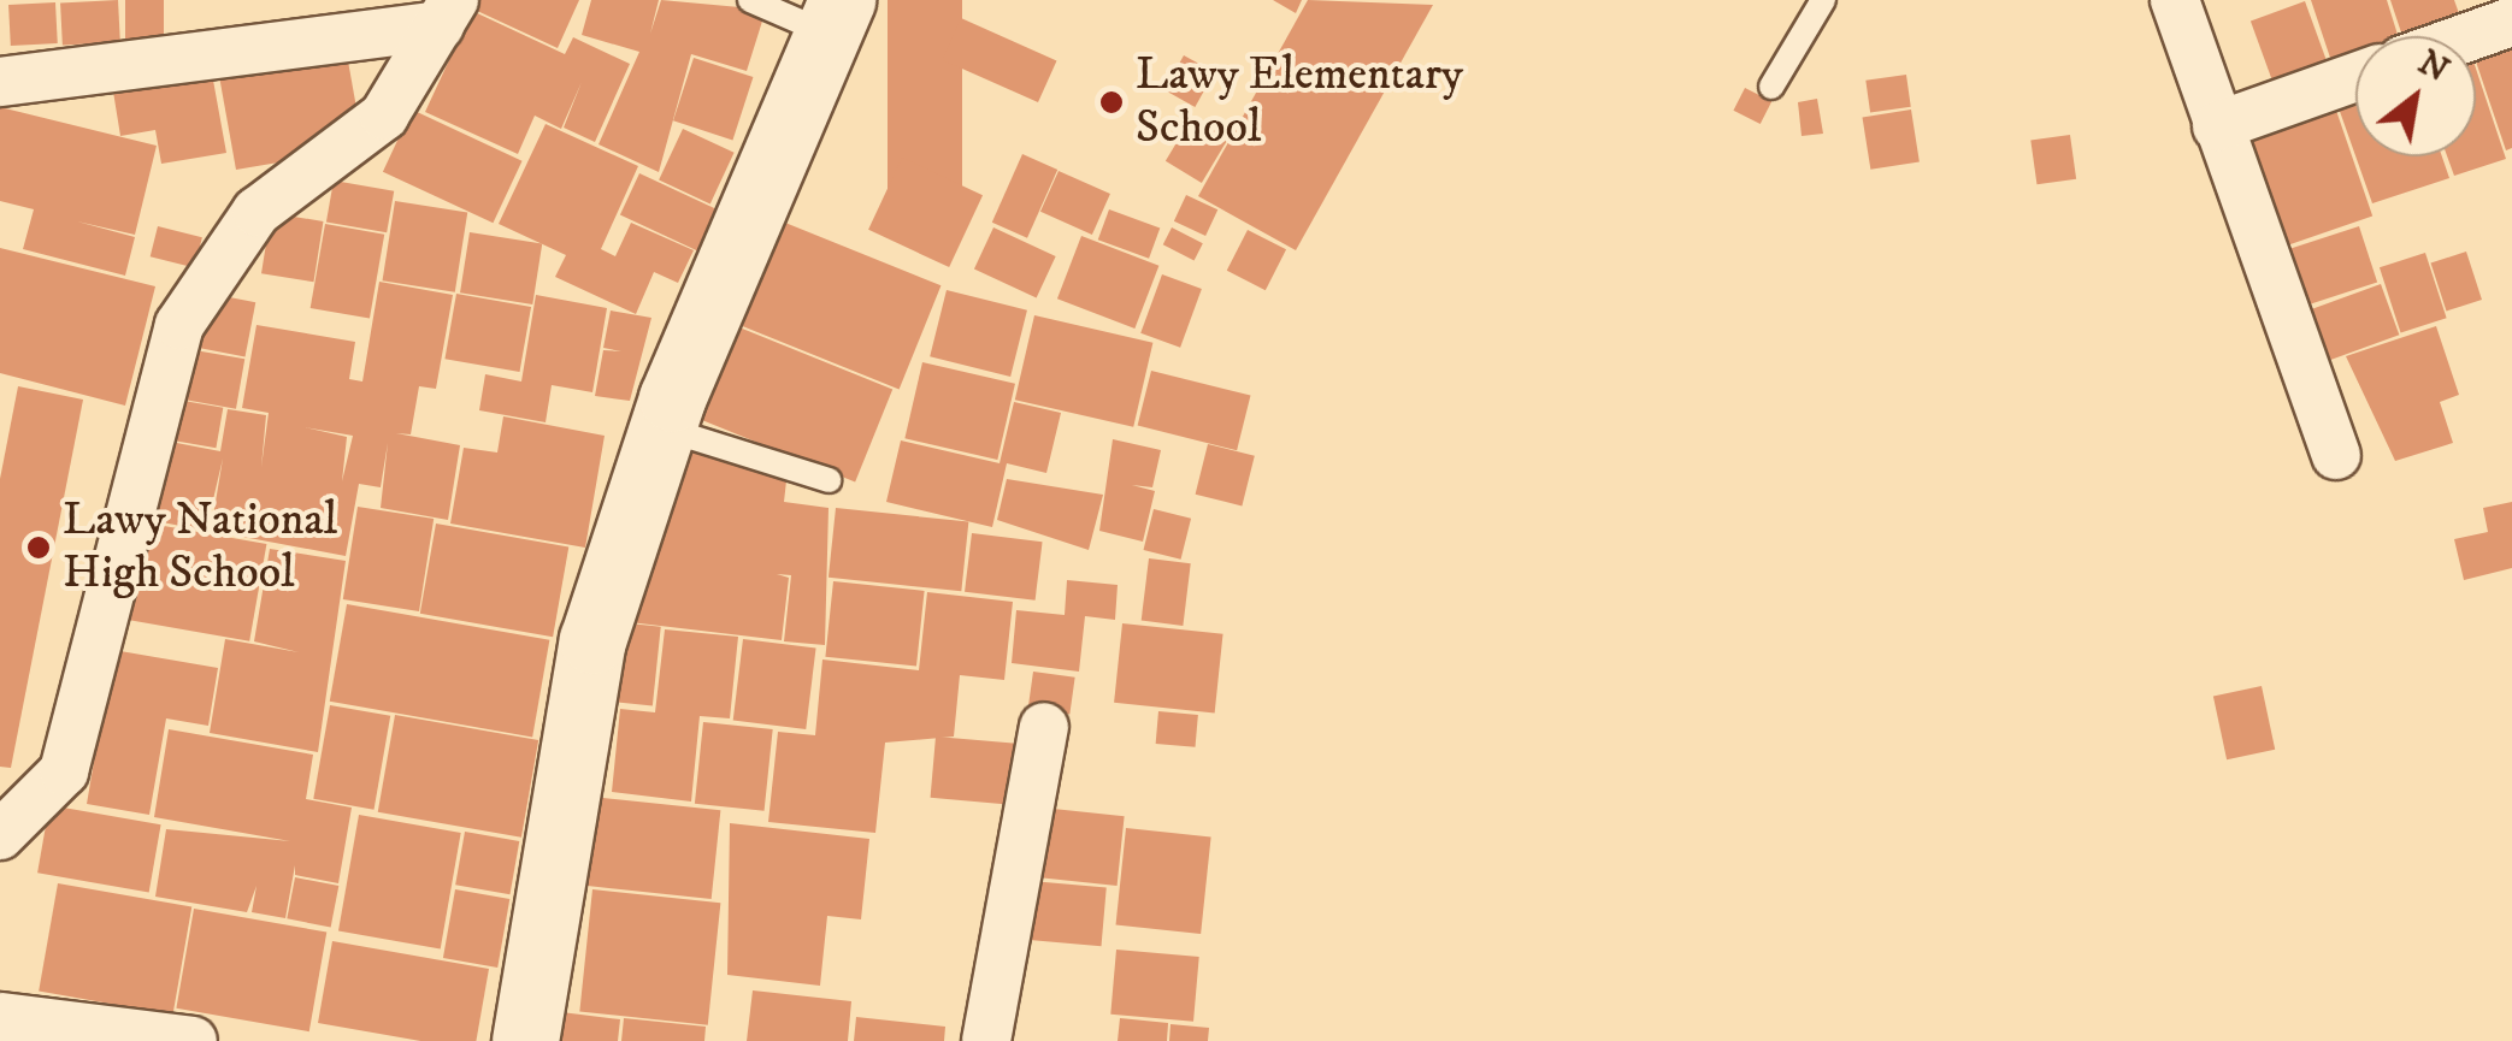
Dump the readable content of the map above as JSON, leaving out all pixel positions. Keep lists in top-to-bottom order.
{
  "places": ["Lawy Elementary School", "Lawy National High School"],
  "north": "top right"
}
